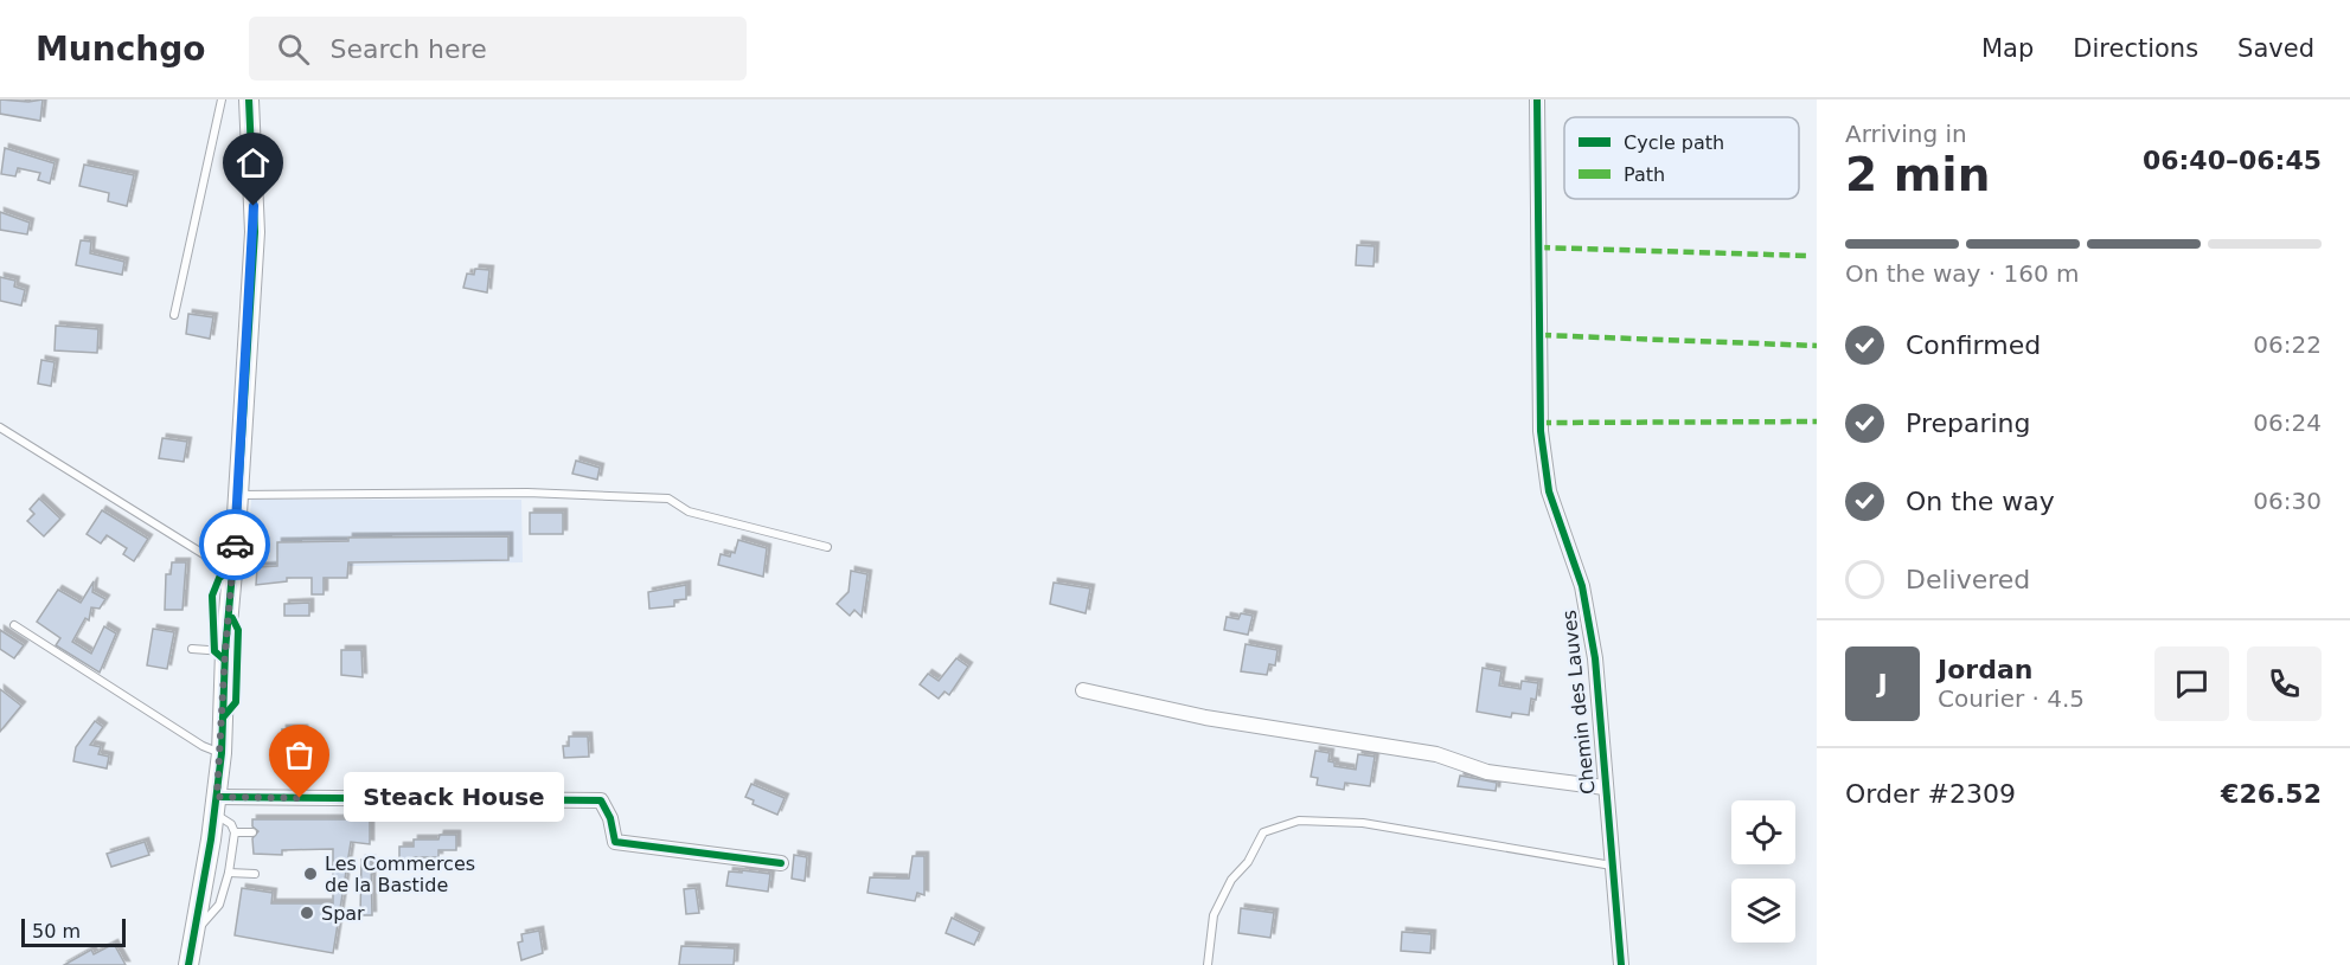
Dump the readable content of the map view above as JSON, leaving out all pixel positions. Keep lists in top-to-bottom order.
{
  "streets": {
    "street": ["Chemin des Lauves"]
  },
  "places": ["Steack House", "Les Commerces de la Bastide", "Spar"],
  "legend": ["Cycle path", "Path"],
  "scale_bar": "50 m",
  "page": {
    "header": "Munchgo",
    "search": "Search here",
    "nav": ["Map", "Directions", "Saved"],
    "heading": ["2 min", "Arriving in", "06:40–06:45"],
    "panel": [
      "Jordan",
      "Courier · 4.5",
      "Order #2309",
      "€26.52"
    ],
    "bar": "On the way · 160 m",
    "list": [
      ["Confirmed", "06:22"],
      ["Preparing", "06:24"],
      ["On the way", "06:30"],
      "Delivered"
    ],
    "round": "J",
    "bubble": "Steack House",
    "scale": "50 m"
  }
}
